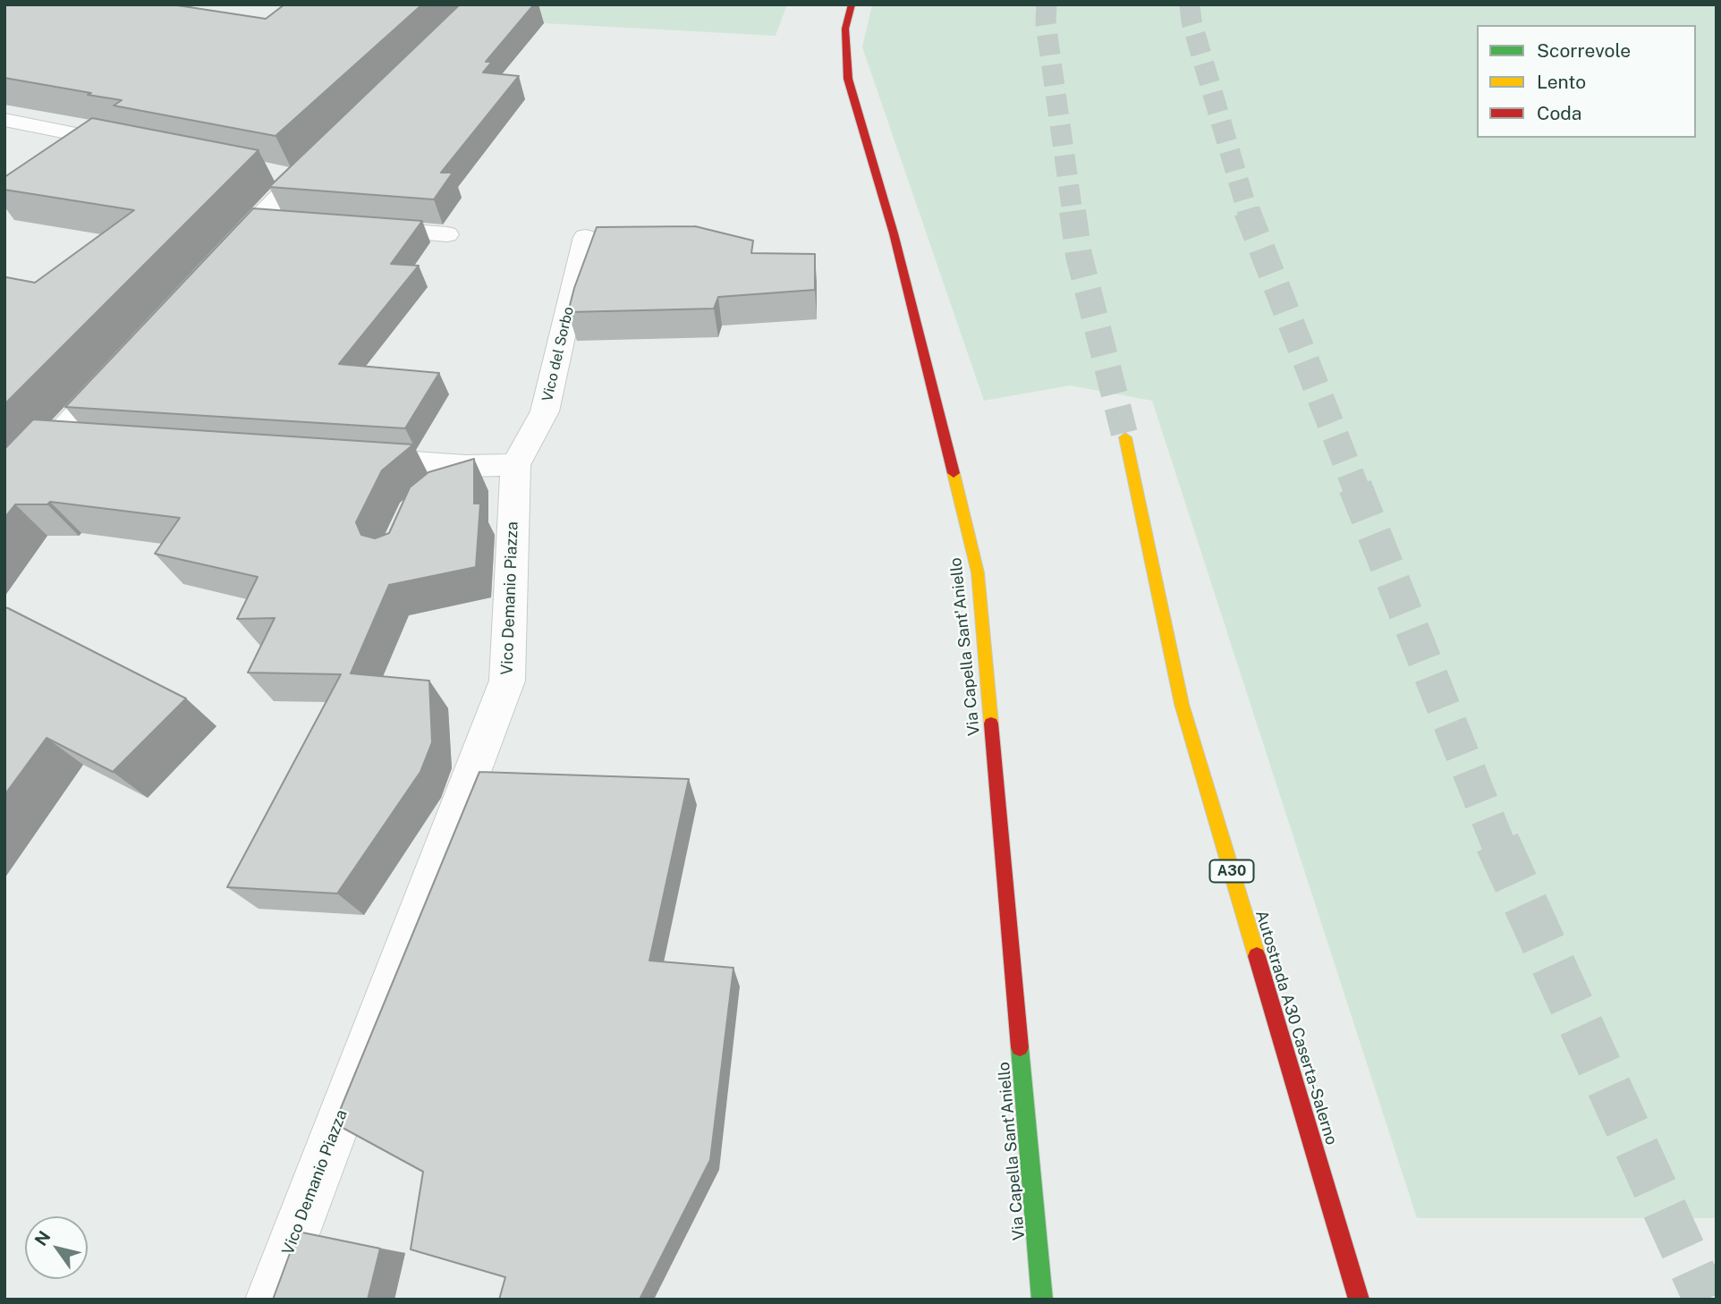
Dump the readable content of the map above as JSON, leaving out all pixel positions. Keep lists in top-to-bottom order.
{
  "streets": {
    "main road": ["Via Capella Sant'Aniello", "A30", "Autostrada A30 Caserta-Salerno"],
    "street": ["Vico del Sorbo", "Vico Demanio Piazza"]
  },
  "crossings": [
    ["Vico del Sorbo", "Vico Demanio Piazza"]
  ],
  "legend": ["Scorrevole", "Lento", "Coda"],
  "north": "top left"
}
